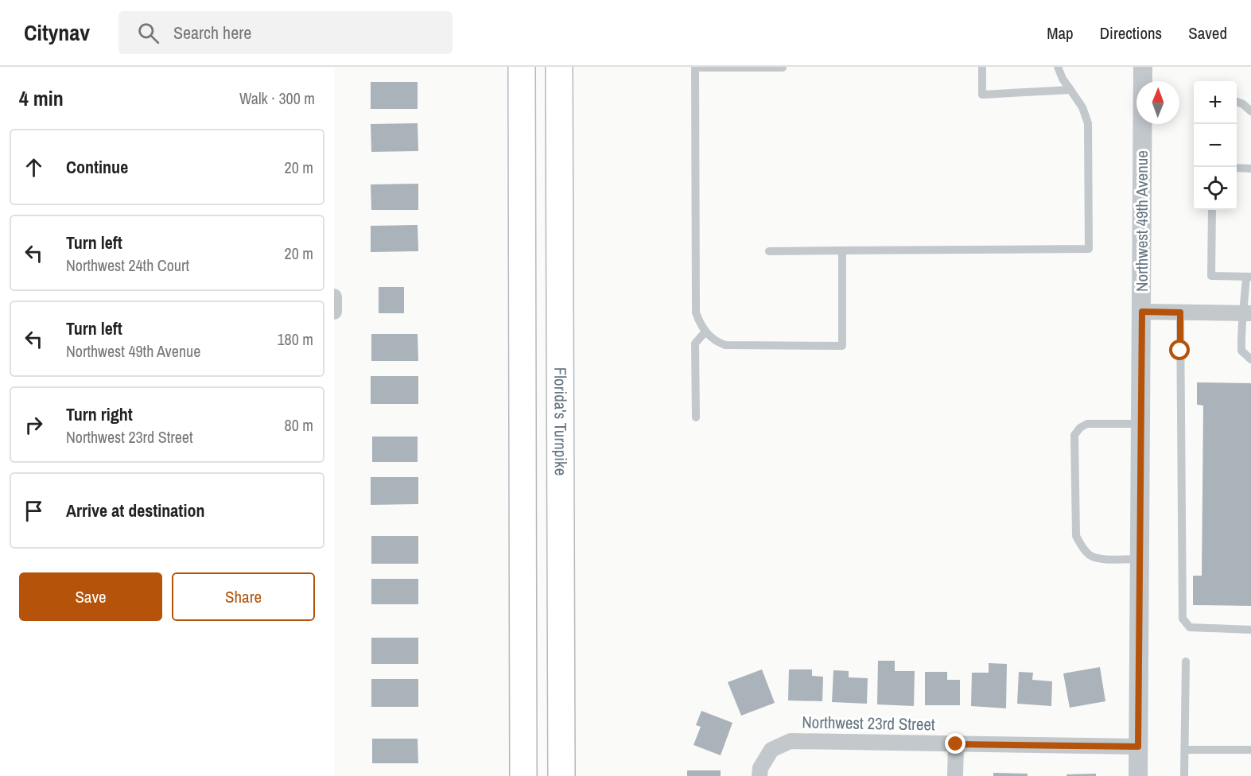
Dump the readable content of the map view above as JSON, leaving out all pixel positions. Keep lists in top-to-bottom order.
{
  "streets": {
    "highway": ["Florida's Turnpike"],
    "street": ["Northwest 49th Avenue", "Northwest 23rd Street"]
  },
  "crossings": [
    ["Northwest 49th Avenue", "Northwest 23rd Street"]
  ],
  "north": "top",
  "page": {
    "header": "Citynav",
    "search": "Search here",
    "nav": ["Map", "Directions", "Saved"],
    "heading": ["4 min", "Walk · 300 m"],
    "map_buttons": ["+", "−"],
    "list": [
      ["Continue", "20 m"],
      ["Turn left", "Northwest 24th Court", "20 m"],
      ["Turn left", "Northwest 49th Avenue", "180 m"],
      ["Turn right", "Northwest 23rd Street", "80 m"],
      "Arrive at destination"
    ],
    "buttons": ["Save", "Share"]
  }
}
